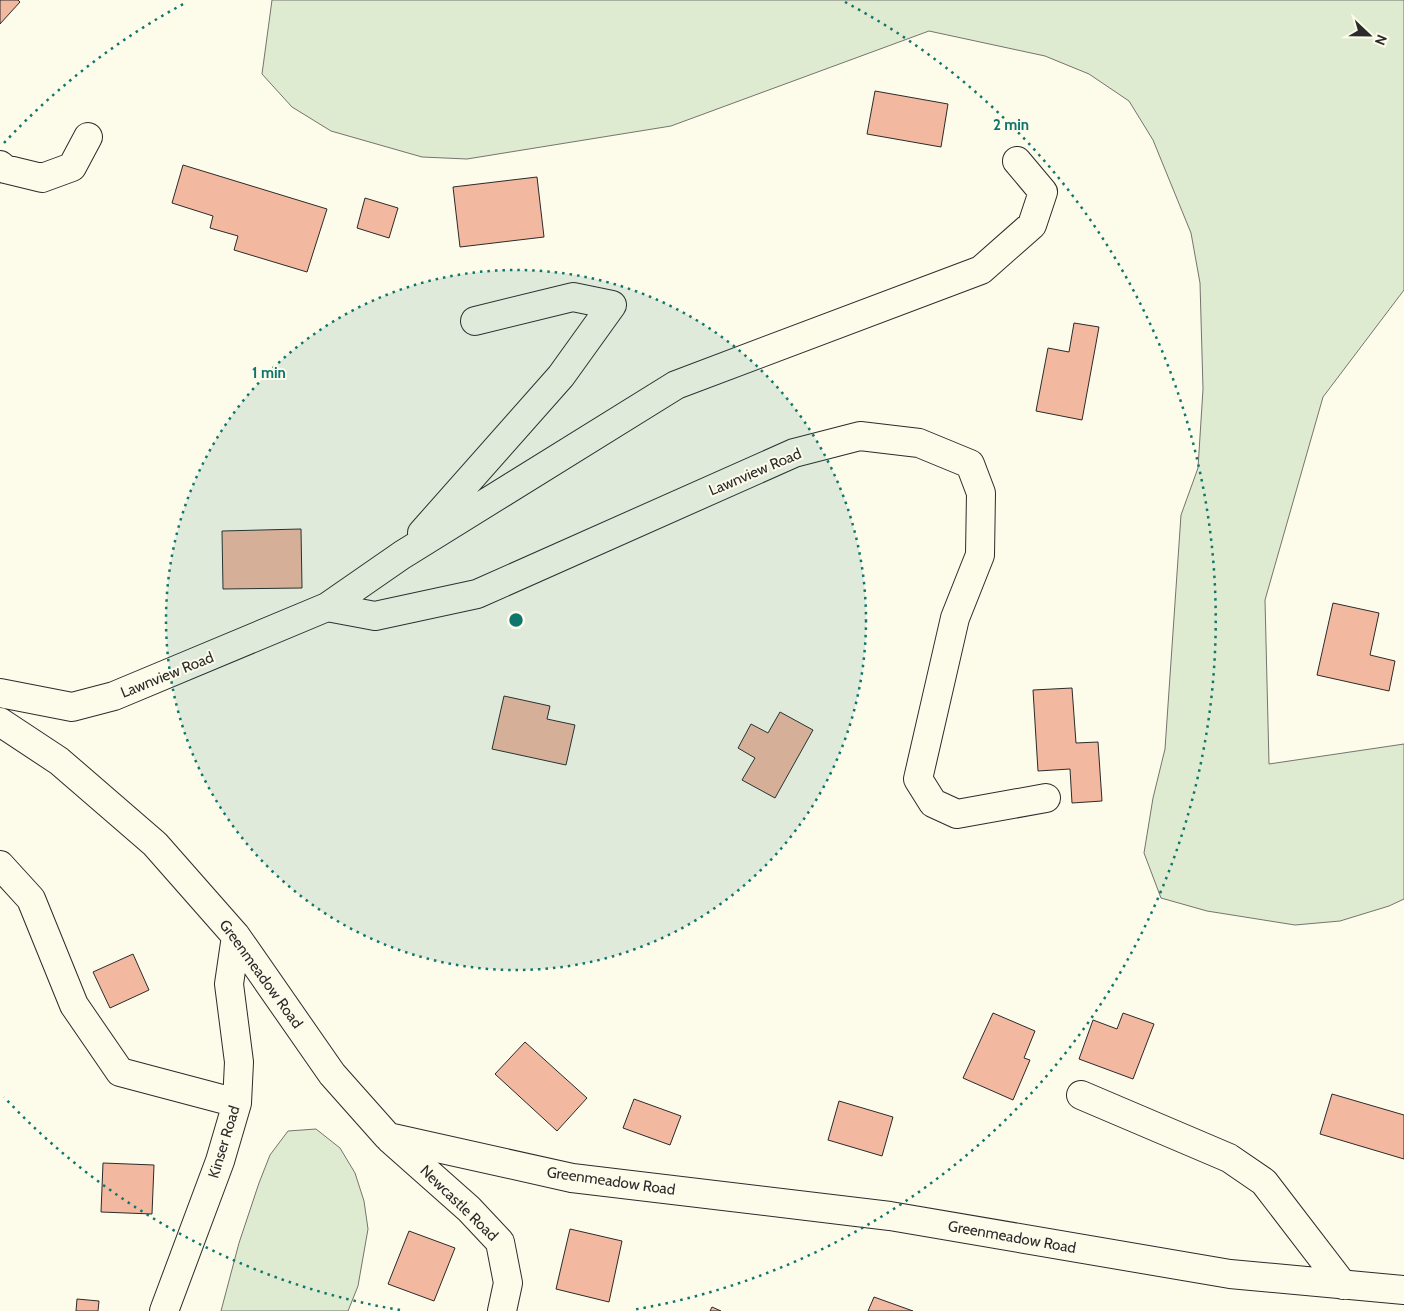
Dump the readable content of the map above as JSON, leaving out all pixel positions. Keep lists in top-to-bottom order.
{
  "streets": {
    "street": [
      "Lawnview Road",
      "Greenmeadow Road",
      "Kinser Road",
      "Newcastle Road"
    ]
  },
  "crossings": [
    ["Greenmeadow Road", "Kinser Road"],
    ["Greenmeadow Road", "Newcastle Road"]
  ],
  "north": "right",
  "rings": ["2 min", "1 min"]
}
